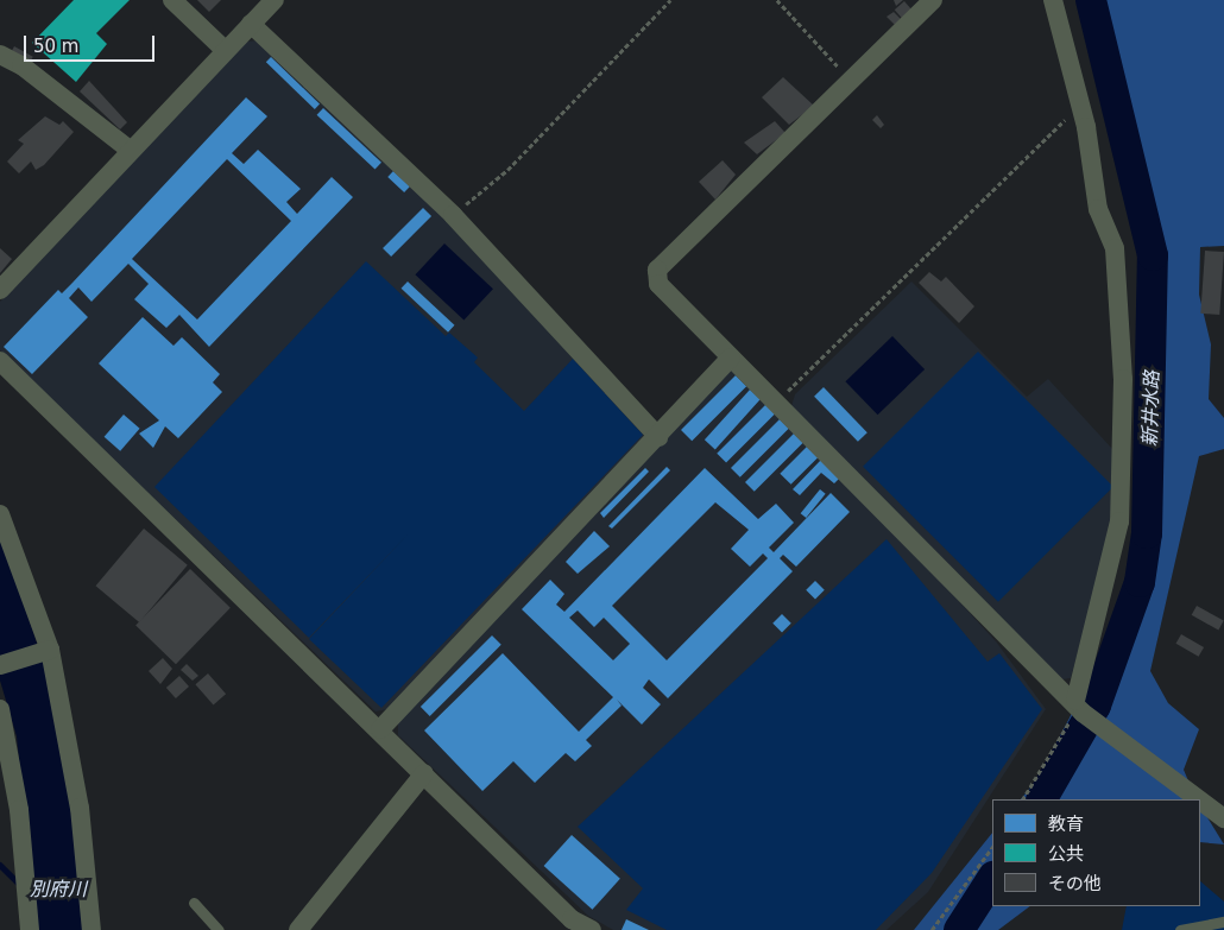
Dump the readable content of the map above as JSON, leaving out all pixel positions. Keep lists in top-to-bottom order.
{
  "water": ["新井水路", "別府川"],
  "legend": ["教育", "公共", "その他"],
  "scale_bar": "50 m"
}
